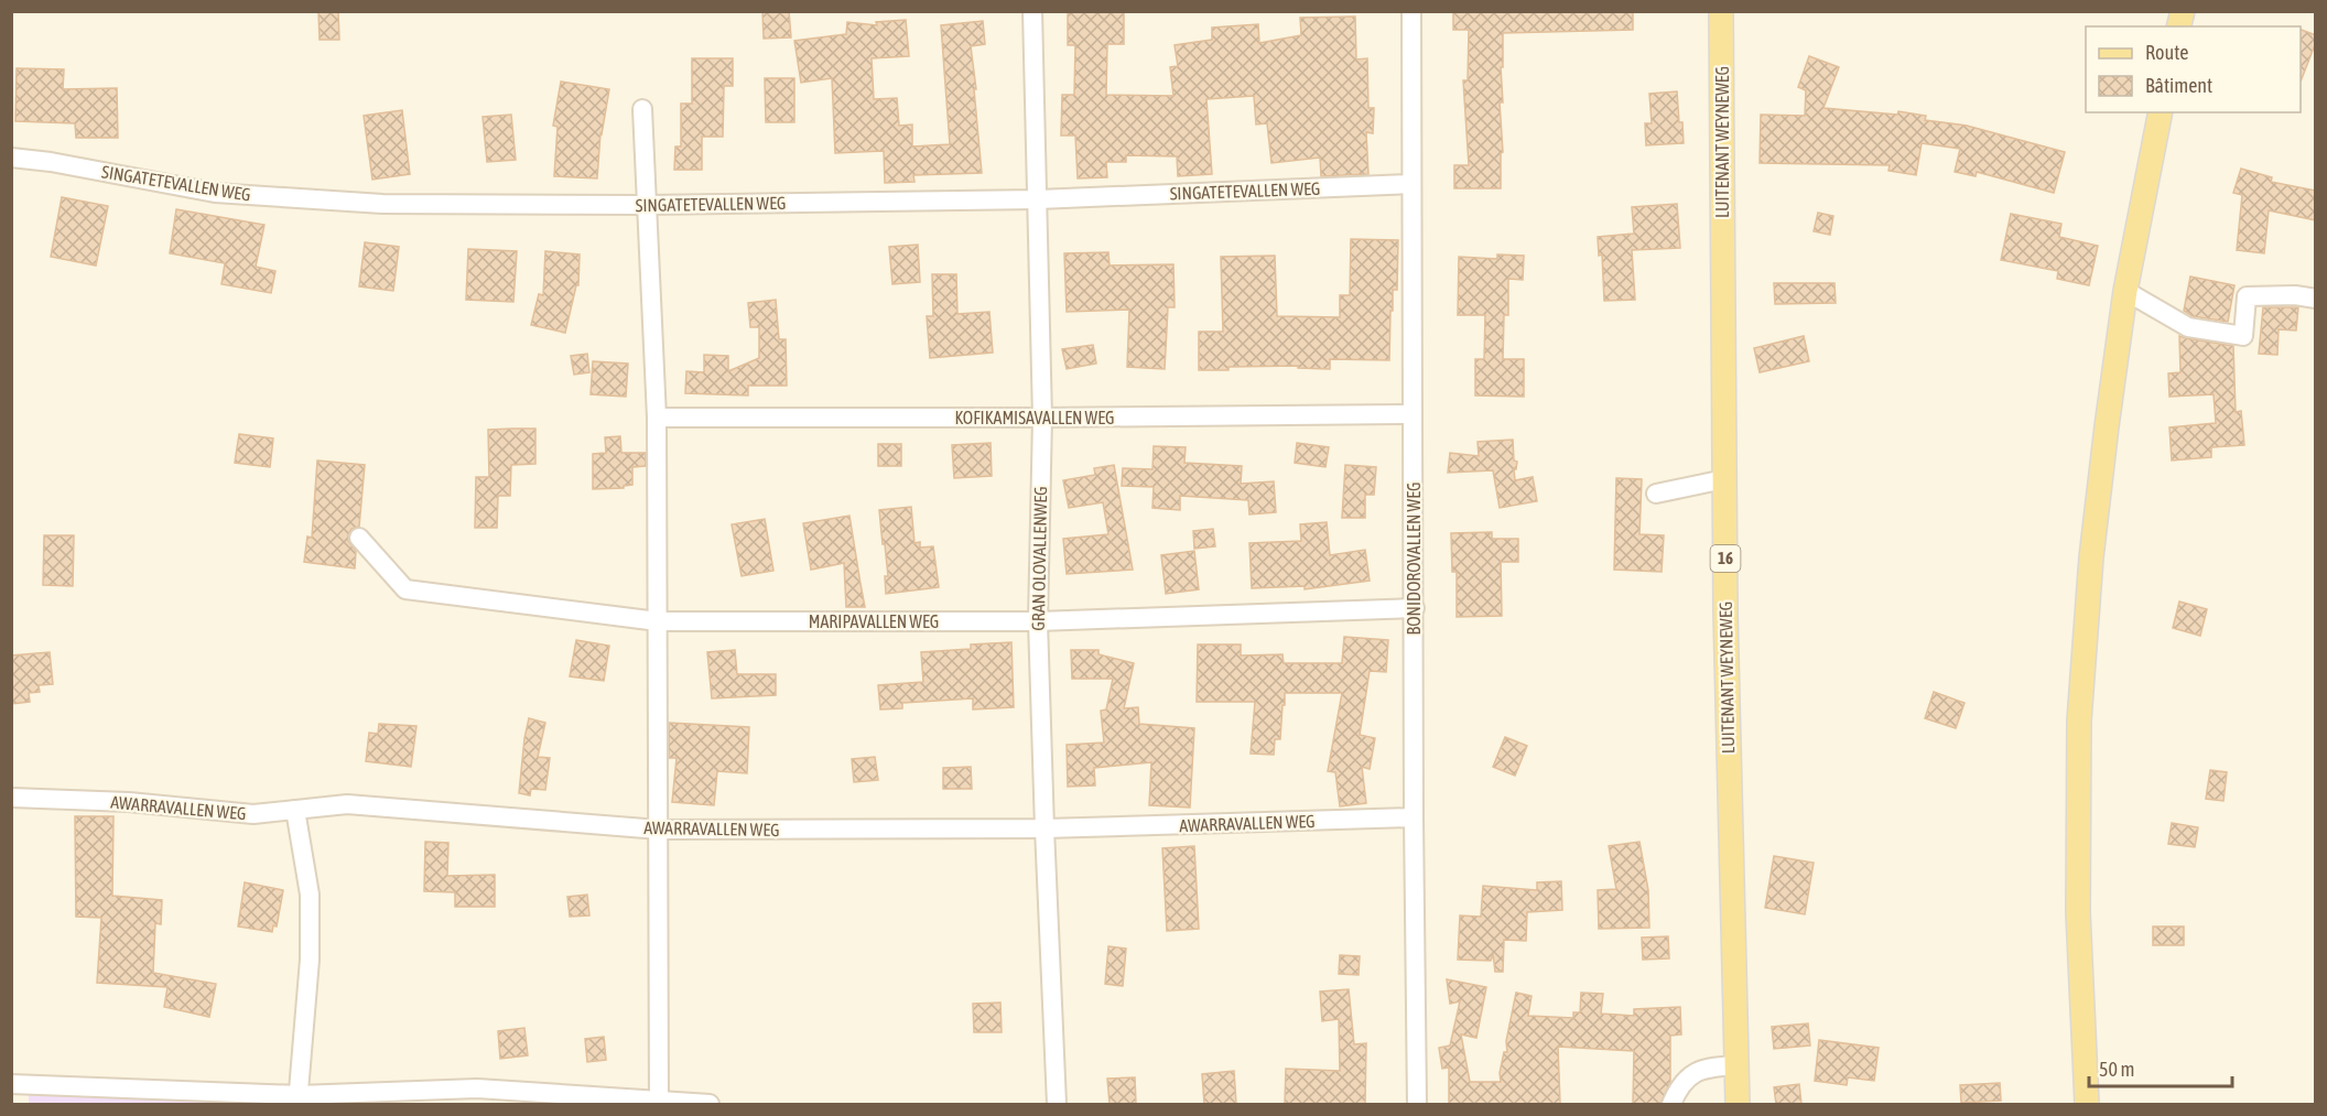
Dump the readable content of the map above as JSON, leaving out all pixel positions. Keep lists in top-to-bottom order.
{
  "streets": {
    "main road": ["LUITENANT WEYNEWEG", "16"],
    "street": [
      "SINGATETEVALLEN WEG",
      "KOFIKAMISAVALLEN WEG",
      "GRAN OLOVALLENWEG",
      "BONIDOROVALLEN WEG",
      "MARIPAVALLEN WEG",
      "AWARRAVALLEN WEG"
    ]
  },
  "crossings": [
    ["SINGATETEVALLEN WEG", "GRAN OLOVALLENWEG"],
    ["SINGATETEVALLEN WEG", "BONIDOROVALLEN WEG"],
    ["KOFIKAMISAVALLEN WEG", "GRAN OLOVALLENWEG"],
    ["KOFIKAMISAVALLEN WEG", "BONIDOROVALLEN WEG"],
    ["GRAN OLOVALLENWEG", "MARIPAVALLEN WEG"],
    ["GRAN OLOVALLENWEG", "AWARRAVALLEN WEG"],
    ["BONIDOROVALLEN WEG", "MARIPAVALLEN WEG"],
    ["BONIDOROVALLEN WEG", "AWARRAVALLEN WEG"]
  ],
  "legend": ["Route", "Bâtiment"],
  "scale_bar": "50 m"
}
